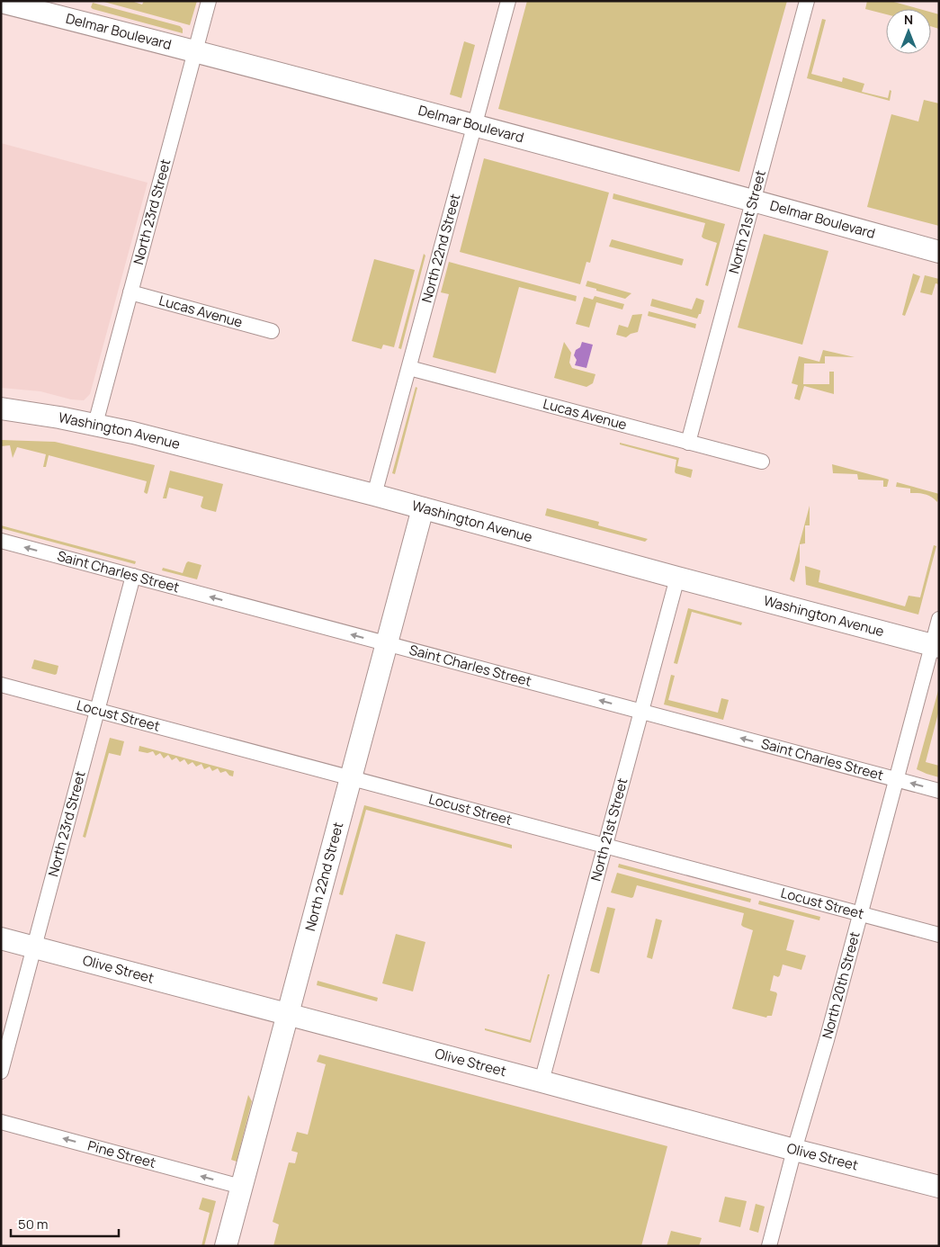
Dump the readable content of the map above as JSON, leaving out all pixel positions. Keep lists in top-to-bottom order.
{
  "streets": {
    "main road": [
      "Delmar Boulevard",
      "North 22nd Street",
      "Washington Avenue",
      "Olive Street"
    ],
    "street": [
      "North 23rd Street",
      "North 21st Street",
      "Lucas Avenue",
      "Saint Charles Street",
      "Locust Street",
      "North 20th Street",
      "Pine Street"
    ]
  },
  "crossings": [
    ["Delmar Boulevard", "North 23rd Street"],
    ["Delmar Boulevard", "North 21st Street"],
    ["Delmar Boulevard", "North 22nd Street"],
    ["North 23rd Street", "Lucas Avenue"],
    ["North 23rd Street", "Washington Avenue"],
    ["North 23rd Street", "Saint Charles Street"],
    ["North 23rd Street", "Locust Street"],
    ["North 23rd Street", "Olive Street"],
    ["North 21st Street", "Lucas Avenue"],
    ["North 21st Street", "Washington Avenue"],
    ["North 21st Street", "Saint Charles Street"],
    ["North 21st Street", "Locust Street"],
    ["North 21st Street", "Olive Street"],
    ["North 22nd Street", "Lucas Avenue"],
    ["North 22nd Street", "Washington Avenue"],
    ["North 22nd Street", "Saint Charles Street"],
    ["North 22nd Street", "Locust Street"],
    ["North 22nd Street", "Olive Street"],
    ["North 22nd Street", "Pine Street"],
    ["Washington Avenue", "North 20th Street"],
    ["Saint Charles Street", "North 20th Street"],
    ["Locust Street", "North 20th Street"],
    ["Olive Street", "North 20th Street"]
  ],
  "one_way": ["Saint Charles Street", "Pine Street"],
  "scale_bar": "50 m",
  "north": "top"
}
